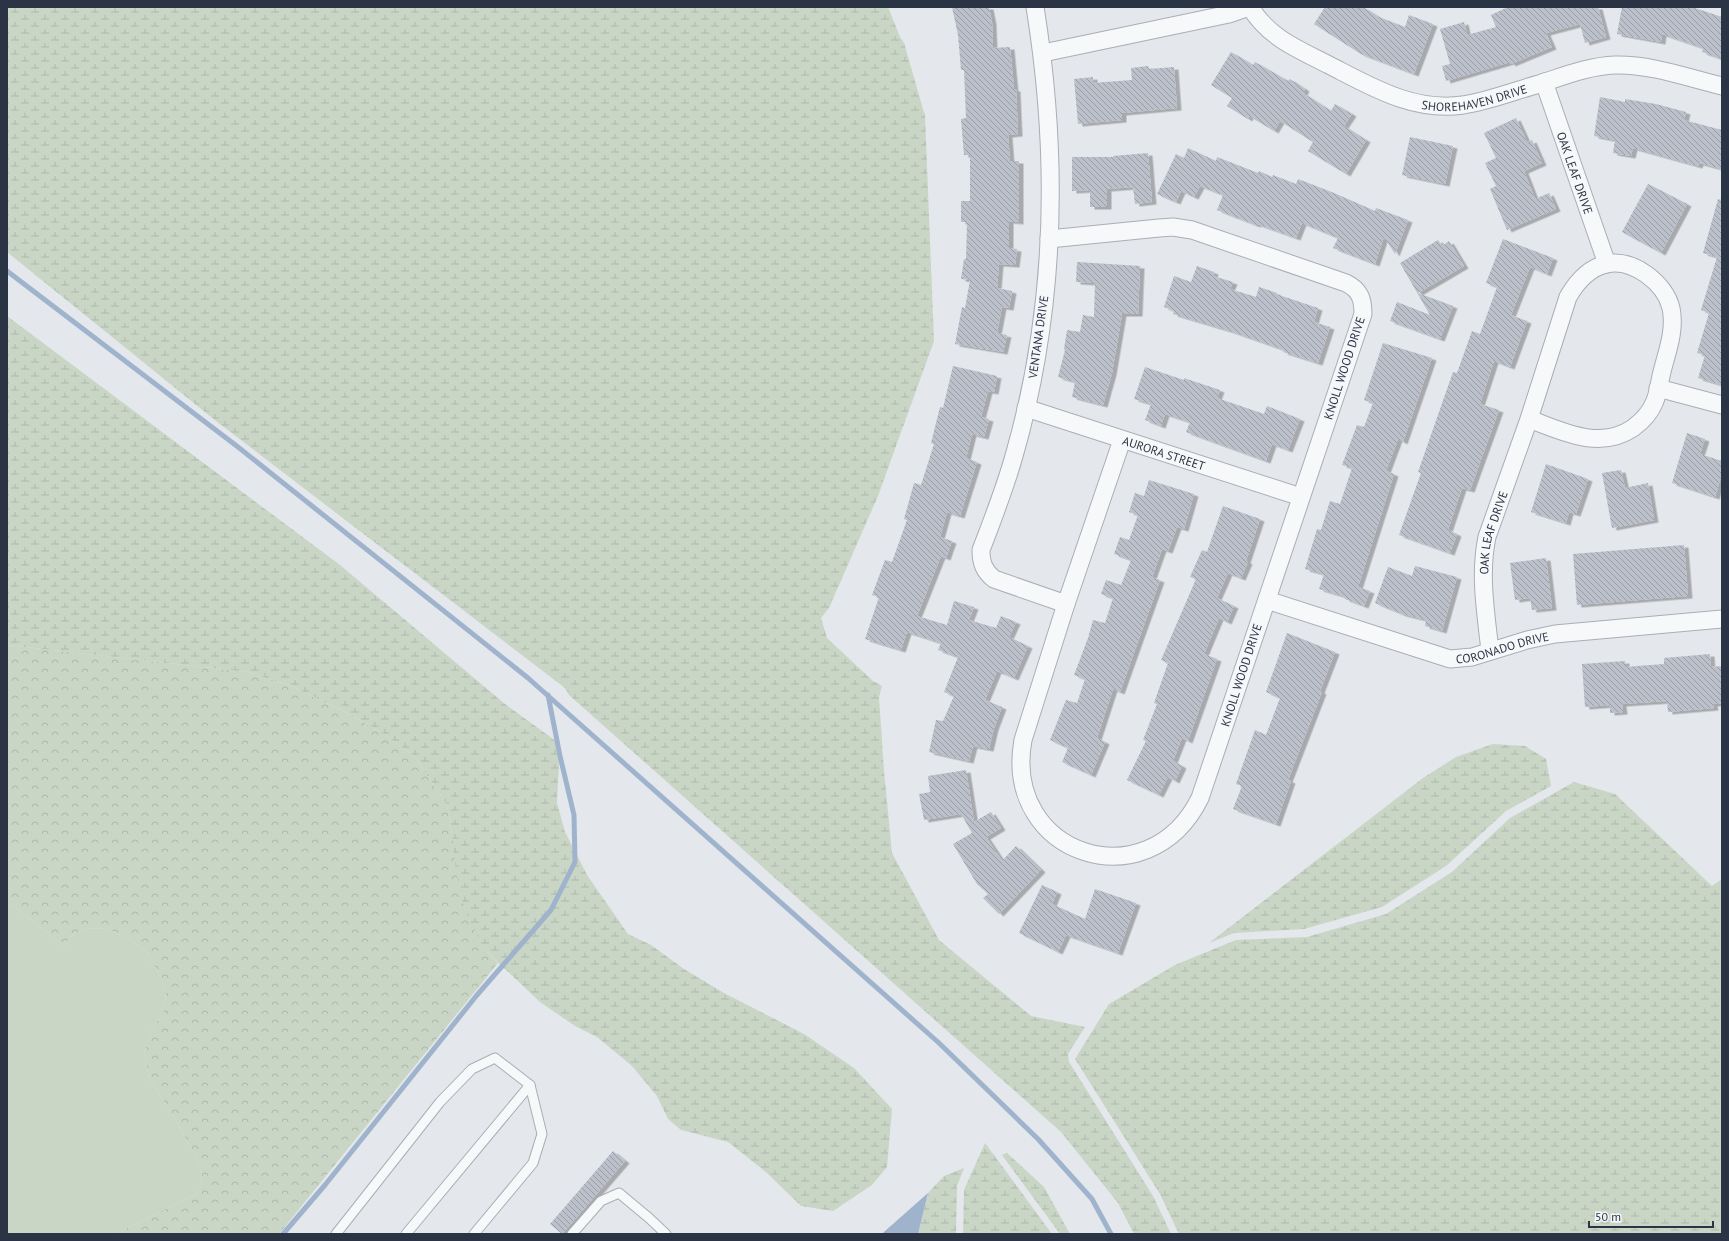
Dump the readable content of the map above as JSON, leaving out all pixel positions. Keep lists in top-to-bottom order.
{
  "streets": {
    "street": [
      "SHOREHAVEN DRIVE",
      "OAK LEAF DRIVE",
      "VENTANA DRIVE",
      "KNOLL WOOD DRIVE",
      "AURORA STREET",
      "CORONADO DRIVE"
    ]
  },
  "crossings": [
    ["SHOREHAVEN DRIVE", "OAK LEAF DRIVE"],
    ["OAK LEAF DRIVE", "CORONADO DRIVE"],
    ["VENTANA DRIVE", "KNOLL WOOD DRIVE"],
    ["VENTANA DRIVE", "AURORA STREET"],
    ["KNOLL WOOD DRIVE", "AURORA STREET"],
    ["KNOLL WOOD DRIVE", "CORONADO DRIVE"]
  ],
  "scale_bar": "50 m"
}
